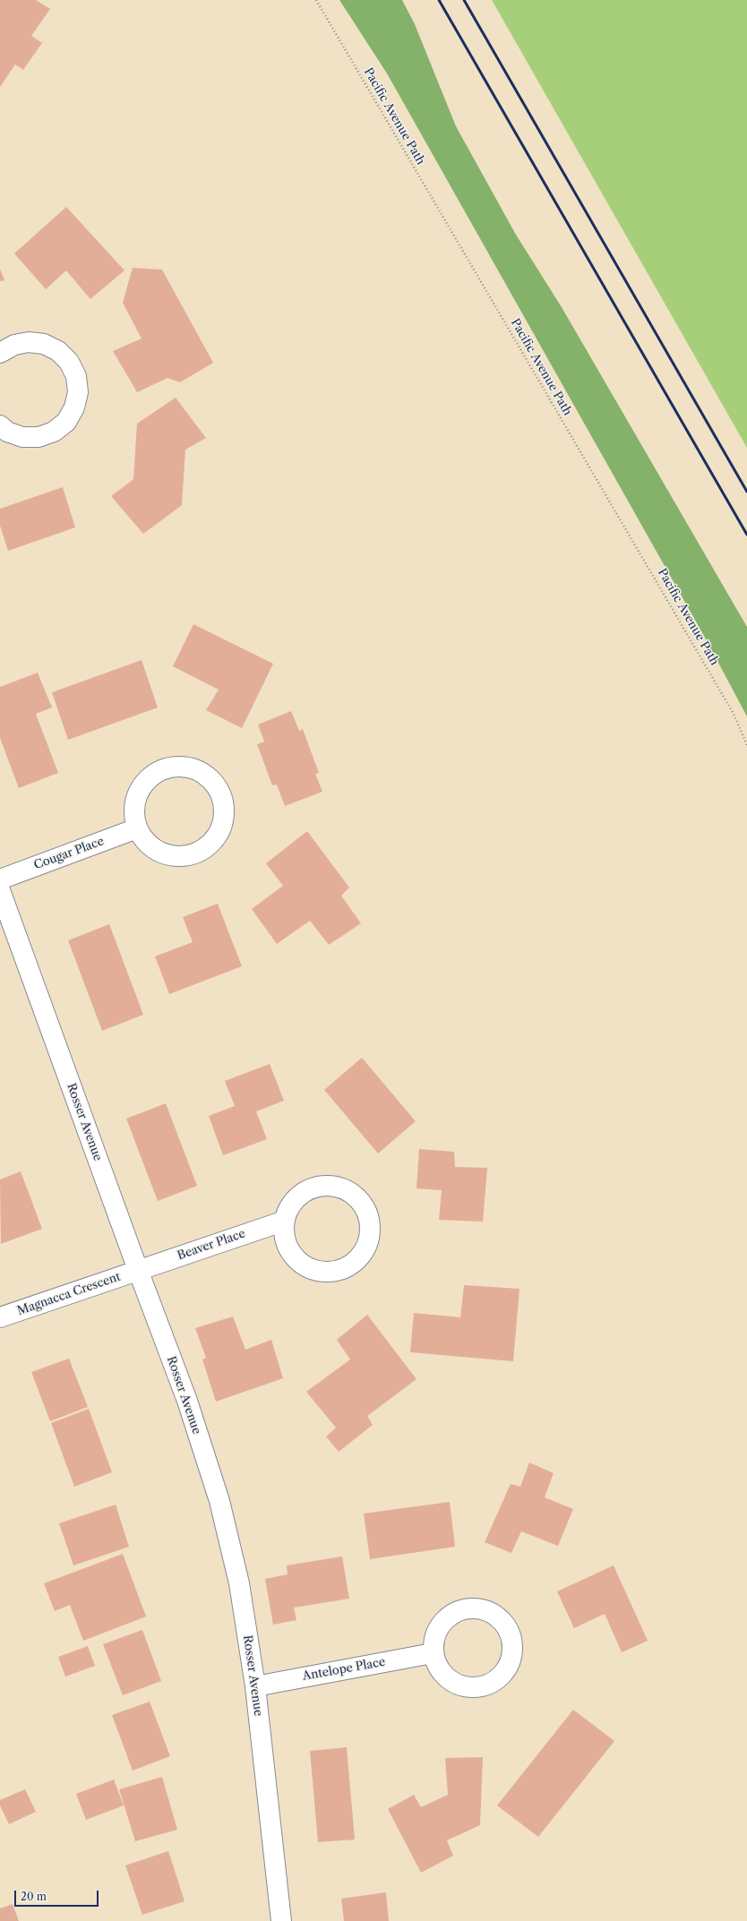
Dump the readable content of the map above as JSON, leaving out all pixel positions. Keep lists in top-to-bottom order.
{
  "streets": {
    "street": [
      "Cougar Place",
      "Rosser Avenue",
      "Beaver Place",
      "Magnacca Crescent",
      "Antelope Place"
    ],
    "path": ["Pacific Avenue Path"]
  },
  "crossings": [
    ["Cougar Place", "Rosser Avenue"],
    ["Rosser Avenue", "Beaver Place"],
    ["Rosser Avenue", "Magnacca Crescent"],
    ["Rosser Avenue", "Antelope Place"],
    ["Beaver Place", "Magnacca Crescent"]
  ],
  "scale_bar": "20 m"
}
